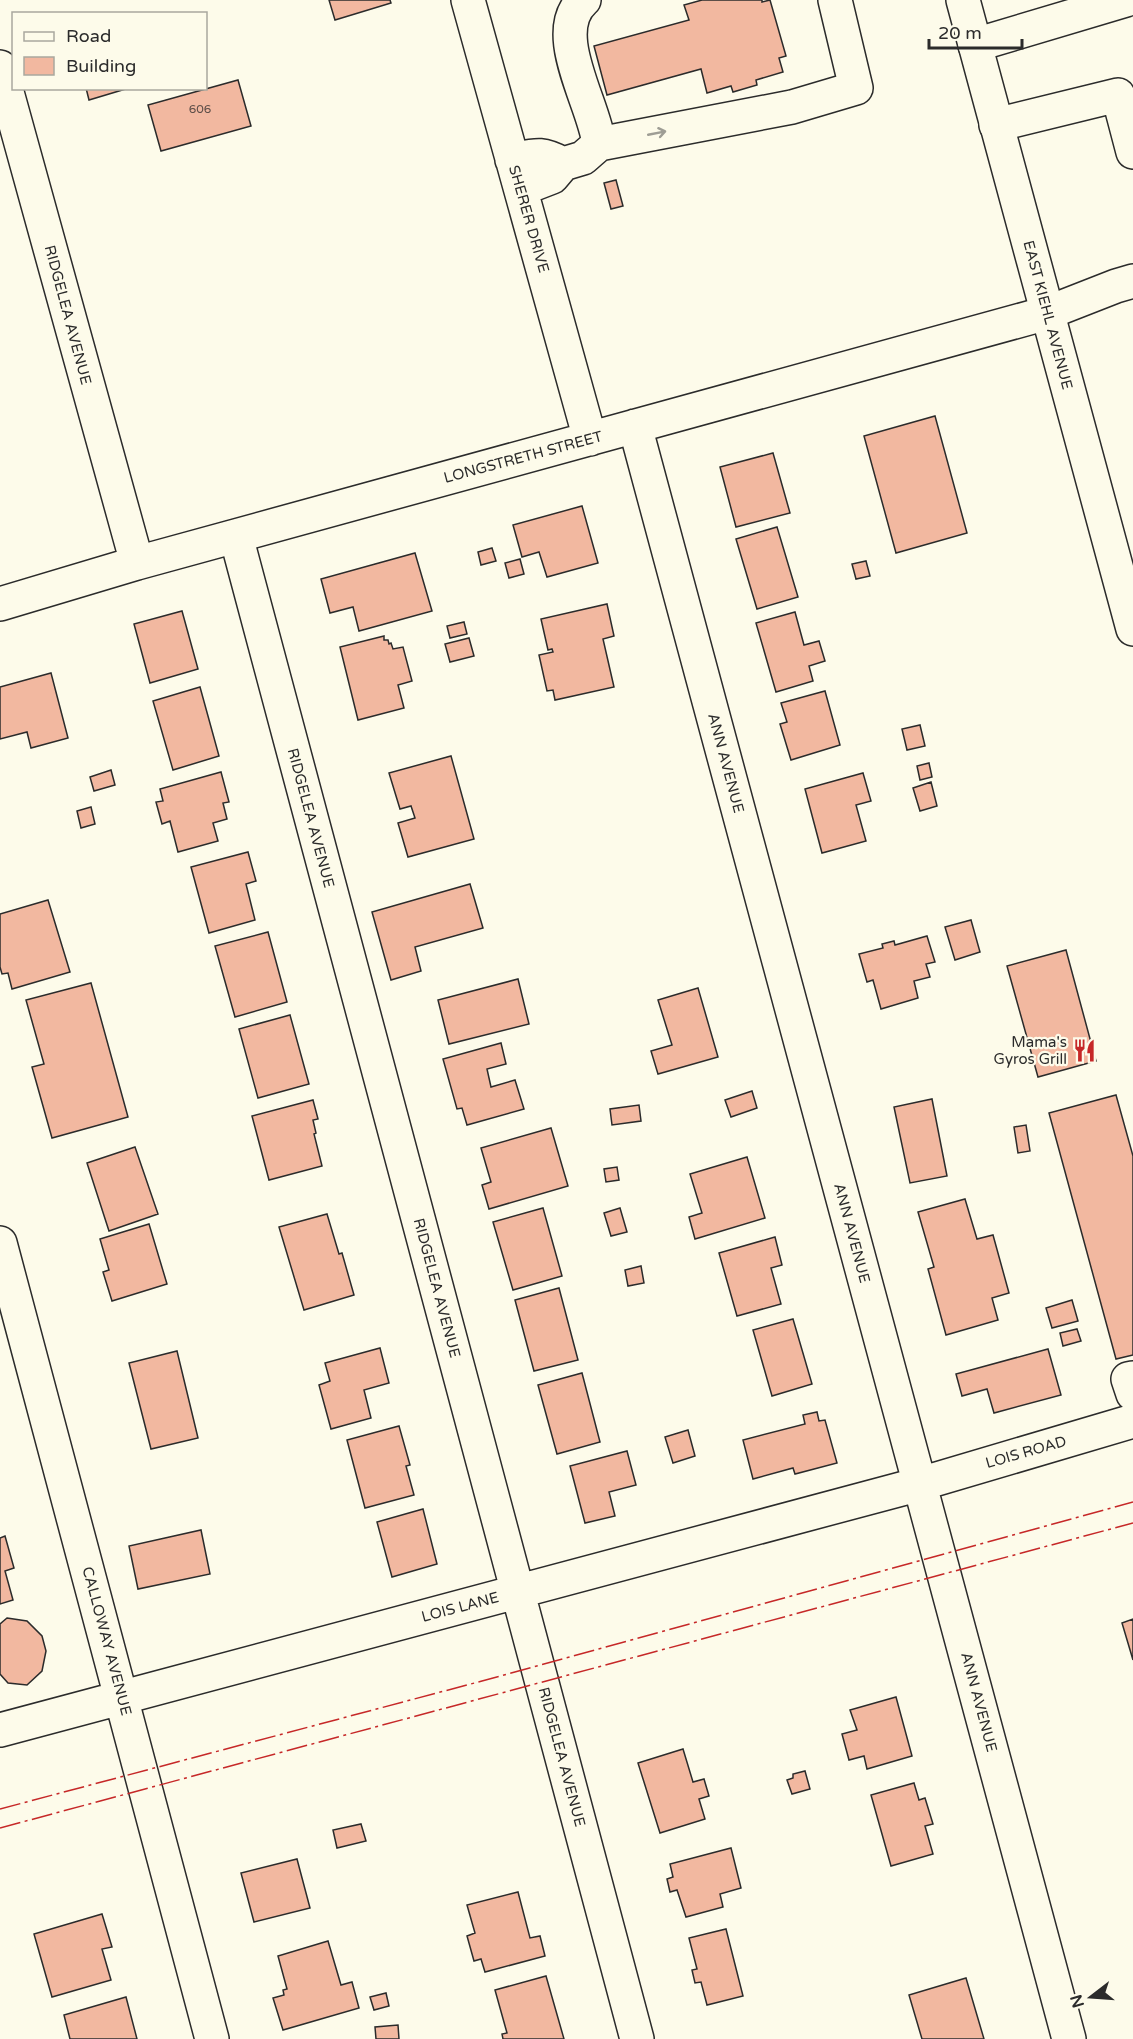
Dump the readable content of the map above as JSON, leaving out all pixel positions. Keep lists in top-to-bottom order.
{
  "streets": {
    "street": [
      "SHERER DRIVE",
      "RIDGELEA AVENUE",
      "EAST KIEHL AVENUE",
      "LONGSTRETH STREET",
      "ANN AVENUE",
      "LOIS ROAD",
      "LOIS LANE",
      "CALLOWAY AVENUE"
    ]
  },
  "crossings": [
    ["SHERER DRIVE", "LONGSTRETH STREET"],
    ["RIDGELEA AVENUE", "LONGSTRETH STREET"],
    ["RIDGELEA AVENUE", "LOIS LANE"],
    ["EAST KIEHL AVENUE", "LONGSTRETH STREET"],
    ["LONGSTRETH STREET", "ANN AVENUE"],
    ["ANN AVENUE", "LOIS ROAD"],
    ["ANN AVENUE", "LOIS LANE"],
    ["LOIS ROAD", "LOIS LANE"],
    ["LOIS LANE", "CALLOWAY AVENUE"]
  ],
  "places": {
    "restaurant": ["Mama's Gyros Grill"]
  },
  "house_numbers": ["606"],
  "legend": ["Road", "Building"],
  "scale_bar": "20 m",
  "north": "left"
}
